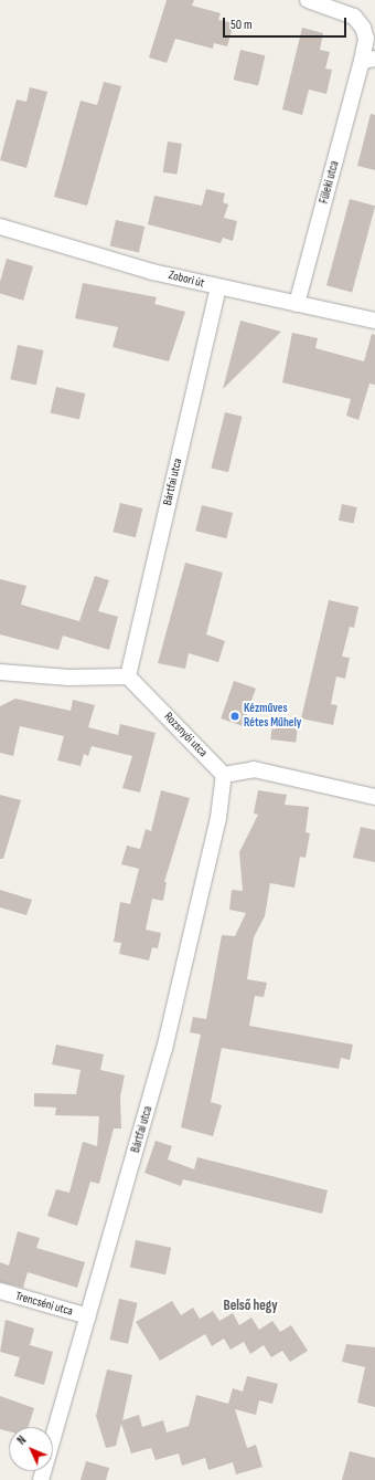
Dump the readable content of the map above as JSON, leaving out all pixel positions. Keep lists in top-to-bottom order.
{
  "streets": {
    "street": [
      "Füleki utca",
      "Zobori út",
      "Bártfai utca",
      "Rozsnyói utca",
      "Trencséni utca"
    ]
  },
  "crossings": [
    ["Füleki utca", "Zobori út"],
    ["Zobori út", "Bártfai utca"],
    ["Bártfai utca", "Rozsnyói utca"],
    ["Bártfai utca", "Trencséni utca"]
  ],
  "districts": ["Belső hegy"],
  "places": ["Kézműves Rétes Műhely"],
  "scale_bar": "50 m",
  "north": "top left"
}
